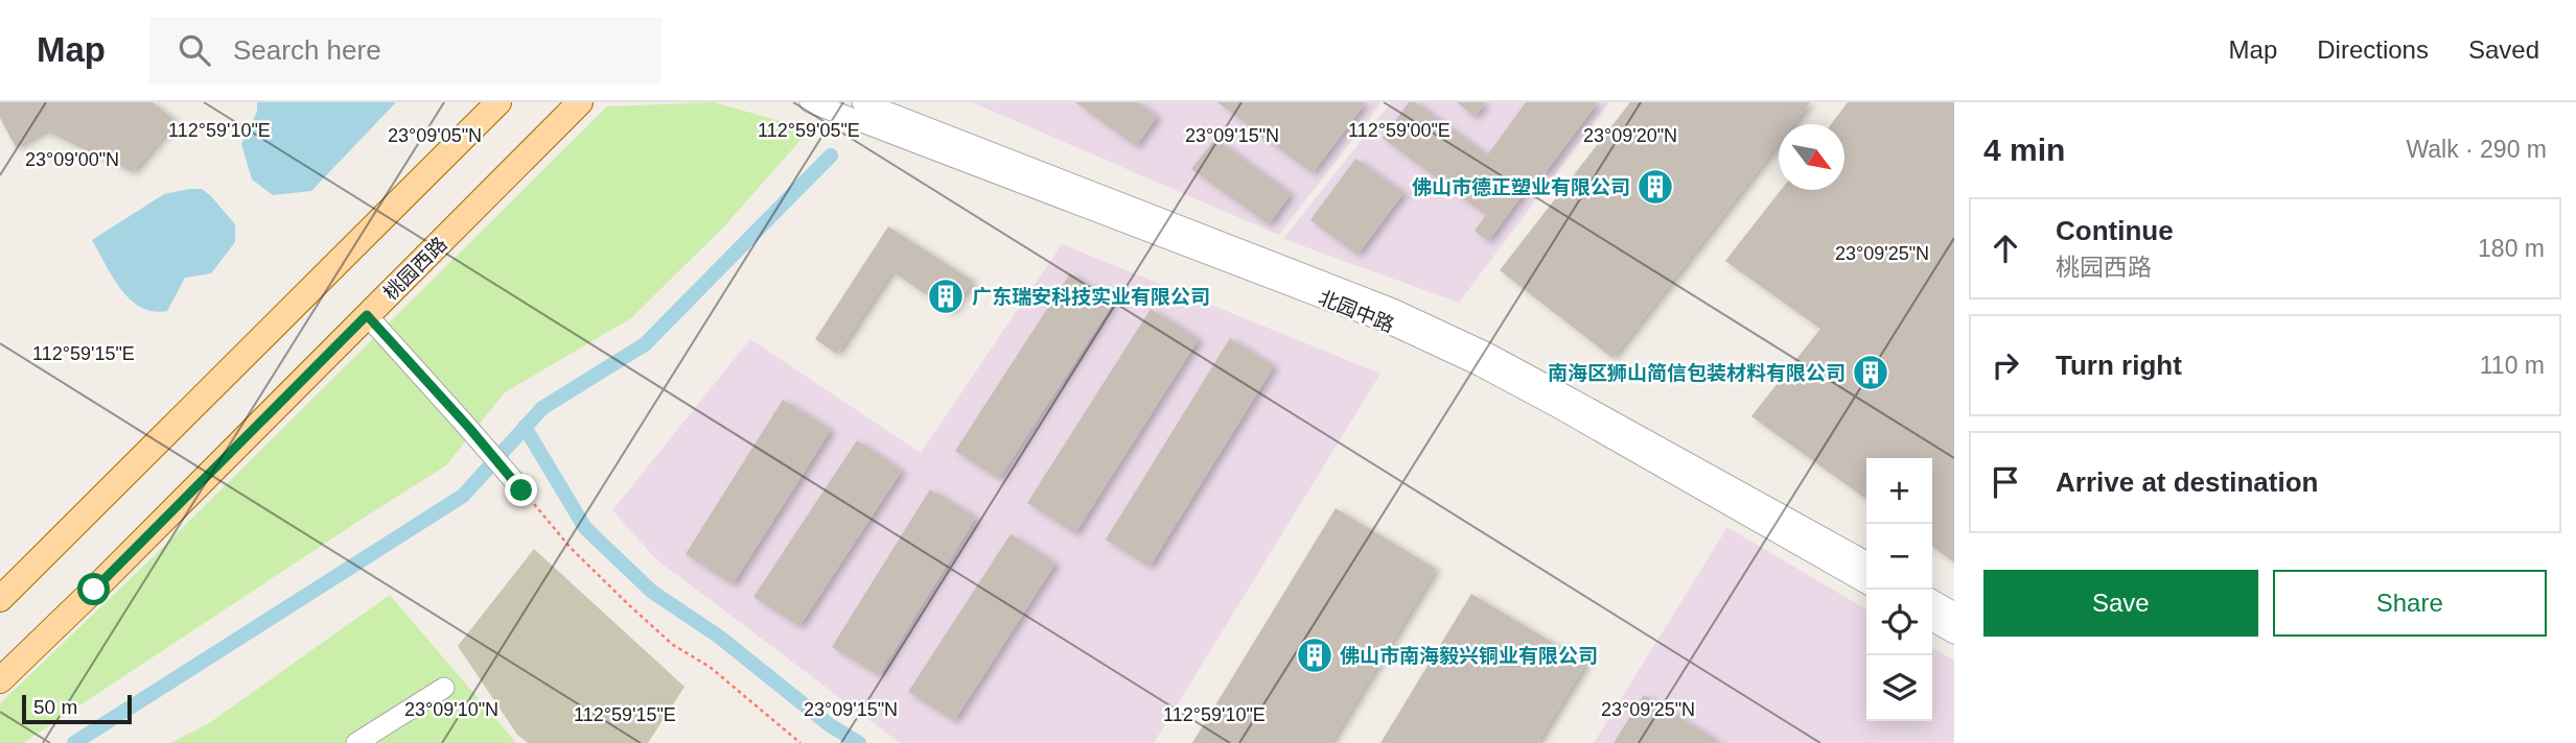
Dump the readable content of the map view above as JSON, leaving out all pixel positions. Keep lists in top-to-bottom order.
{
  "streets": {
    "main road": ["桃园西路"],
    "street": ["北园中路"]
  },
  "places": {
    "building": [
      "佛山市德正塑业有限公司",
      "广东瑞安科技实业有限公司",
      "南海区狮山简信包装材料有限公司",
      "佛山市南海毅兴铜业有限公司"
    ]
  },
  "scale_bar": "50 m",
  "north": "bottom right",
  "page": {
    "header": "Map",
    "search": "Search here",
    "nav": ["Map", "Directions", "Saved"],
    "heading": ["4 min", "Walk · 290 m"],
    "list": [
      ["Continue", "桃园西路", "180 m"],
      ["Turn right", "110 m"],
      "Arrive at destination"
    ],
    "map_buttons": ["+", "−"],
    "buttons": ["Save", "Share"],
    "scale": "50 m"
  },
  "coordinates": [
    "112°59'05\"E",
    "112°59'10\"E",
    "112°59'00\"E",
    "23°09'05\"N",
    "23°09'15\"N",
    "23°09'20\"N",
    "23°09'00\"N",
    "23°09'25\"N",
    "112°59'15\"E",
    "23°09'10\"N"
  ]
}
